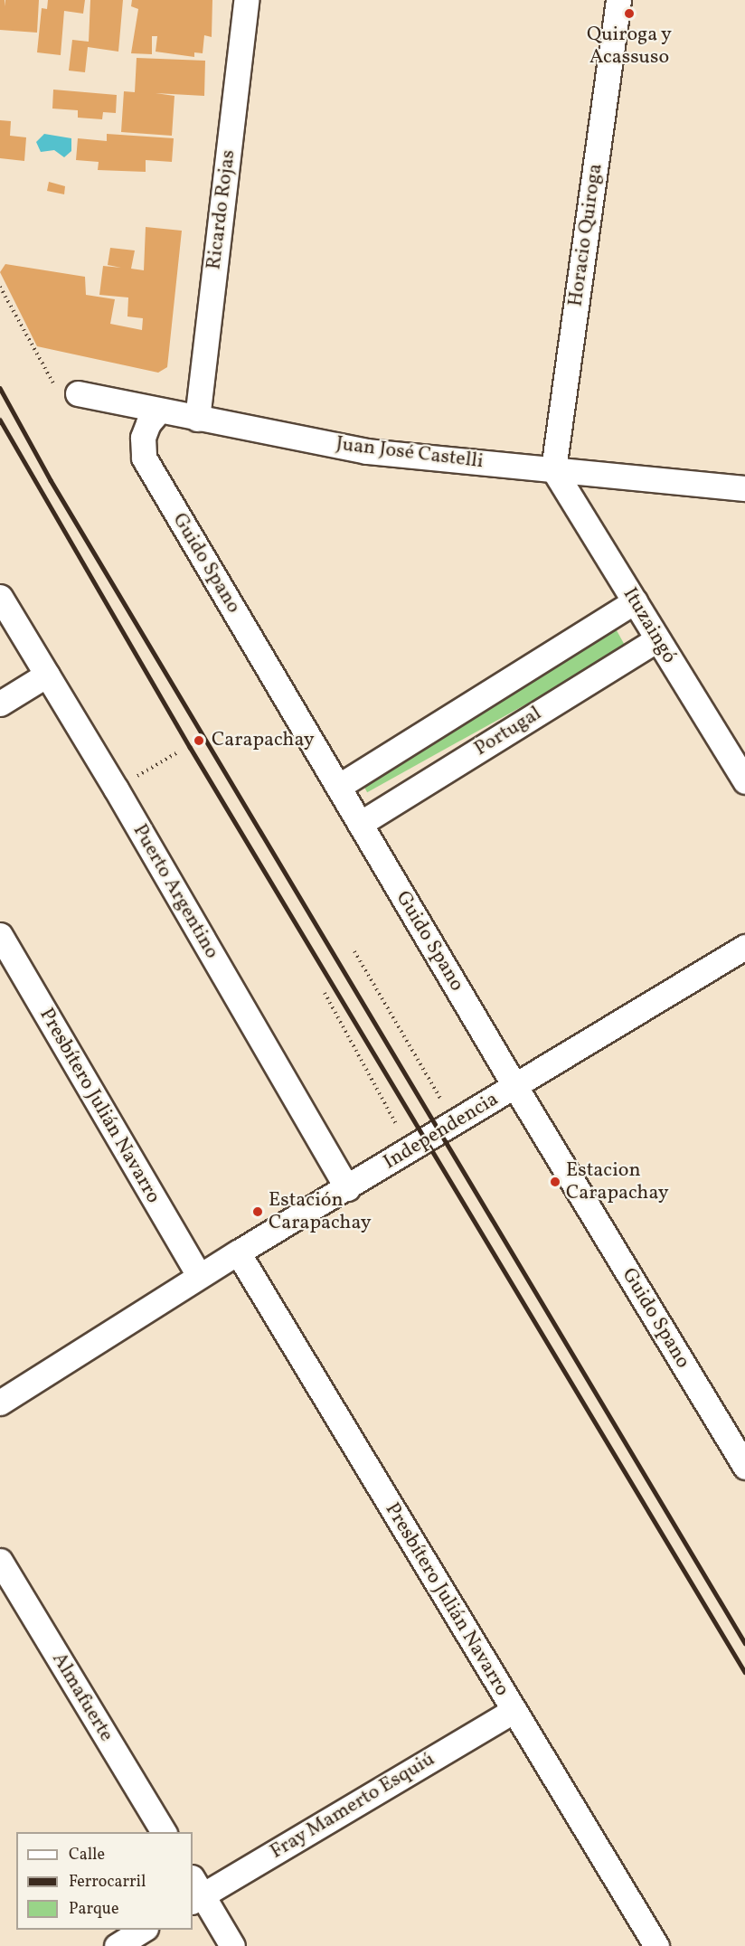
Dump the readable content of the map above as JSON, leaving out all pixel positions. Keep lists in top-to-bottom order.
{
  "streets": {
    "street": [
      "Ricardo Rojas",
      "Horacio Quiroga",
      "Juan José Castelli",
      "Guido Spano",
      "Ituzaingó",
      "Portugal",
      "Puerto Argentino",
      "Presbítero Julián Navarro",
      "Independencia",
      "Almafuerte",
      "Fray Mamerto Esquiú"
    ]
  },
  "crossings": [
    ["Ricardo Rojas", "Juan José Castelli"],
    ["Horacio Quiroga", "Juan José Castelli"],
    ["Horacio Quiroga", "Ituzaingó"],
    ["Juan José Castelli", "Guido Spano"],
    ["Juan José Castelli", "Ituzaingó"],
    ["Guido Spano", "Portugal"],
    ["Guido Spano", "Independencia"],
    ["Ituzaingó", "Portugal"],
    ["Puerto Argentino", "Independencia"],
    ["Presbítero Julián Navarro", "Independencia"],
    ["Presbítero Julián Navarro", "Fray Mamerto Esquiú"]
  ],
  "places": [
    "Quiroga y Acassuso",
    "Carapachay",
    "Estacion Carapachay",
    "Estación Carapachay"
  ],
  "legend": ["Calle", "Ferrocarril", "Parque"]
}
